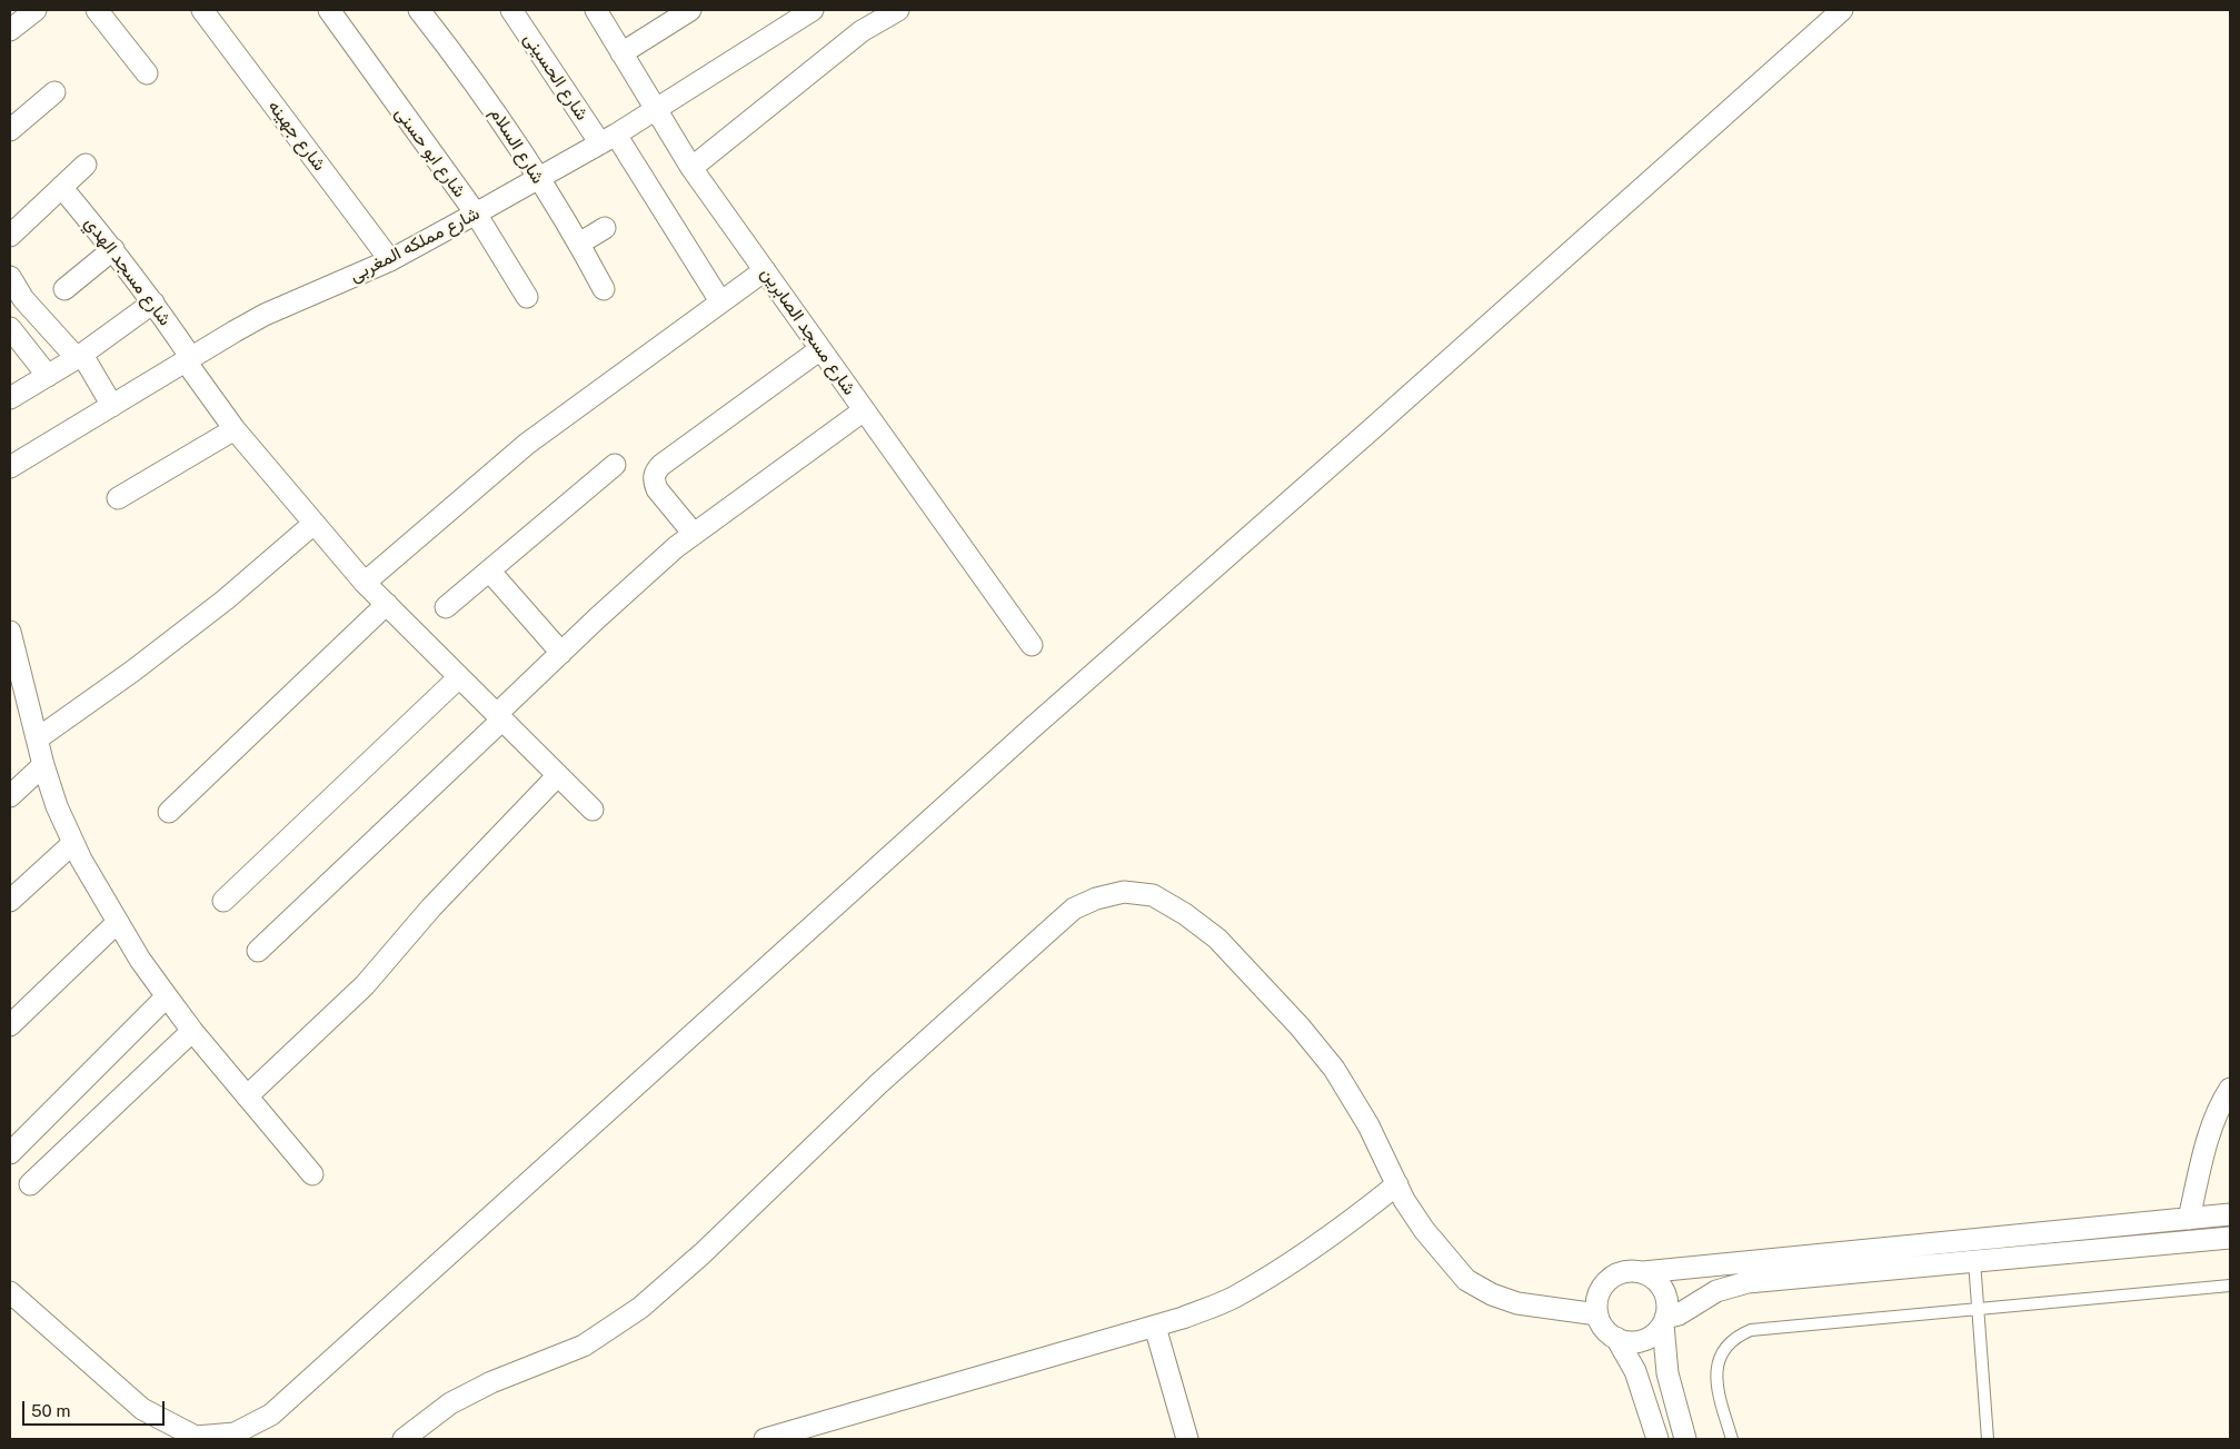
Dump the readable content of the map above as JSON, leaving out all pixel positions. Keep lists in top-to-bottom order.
{
  "streets": {
    "street": [
      "شارع الحسينى",
      "شارع جهينه",
      "شارع السلام",
      "شارع ابو حسنى",
      "شارع مملكه المغربى",
      "شارع مسجد الهدي",
      "شارع مسجد الصابرين"
    ]
  },
  "crossings": [
    ["شارع الحسينى", "شارع مملكه المغربى"],
    ["شارع جهينه", "شارع مملكه المغربى"],
    ["شارع السلام", "شارع مملكه المغربى"],
    ["شارع ابو حسنى", "شارع مملكه المغربى"],
    ["شارع مملكه المغربى", "شارع مسجد الهدي"],
    ["شارع مملكه المغربى", "شارع مسجد الصابرين"]
  ],
  "scale_bar": "50 m"
}
